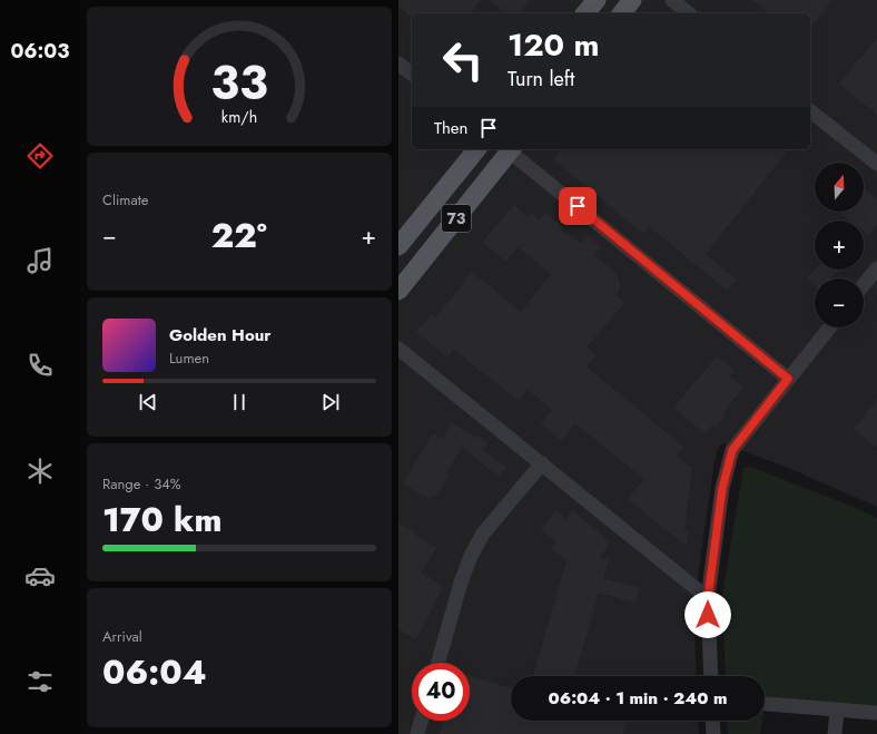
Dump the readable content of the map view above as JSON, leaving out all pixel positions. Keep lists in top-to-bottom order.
{
  "streets": {
    "main road": ["73"]
  },
  "north": "top",
  "page": {
    "tabs": "06:03",
    "turn": ["120 m", "Turn left"],
    "then": "Then",
    "tile": [
      "Climate",
      ["Range · 34%", "170 km"],
      ["Arrival", "06:04"]
    ],
    "map_buttons": ["+", "−"],
    "heat": ["−", "22°", "+"],
    "song": ["Golden Hour", "Lumen"],
    "limit": "40",
    "trip": "06:04 · 1 min · 240 m",
    "gauge": ["33", "km/h"]
  }
}
